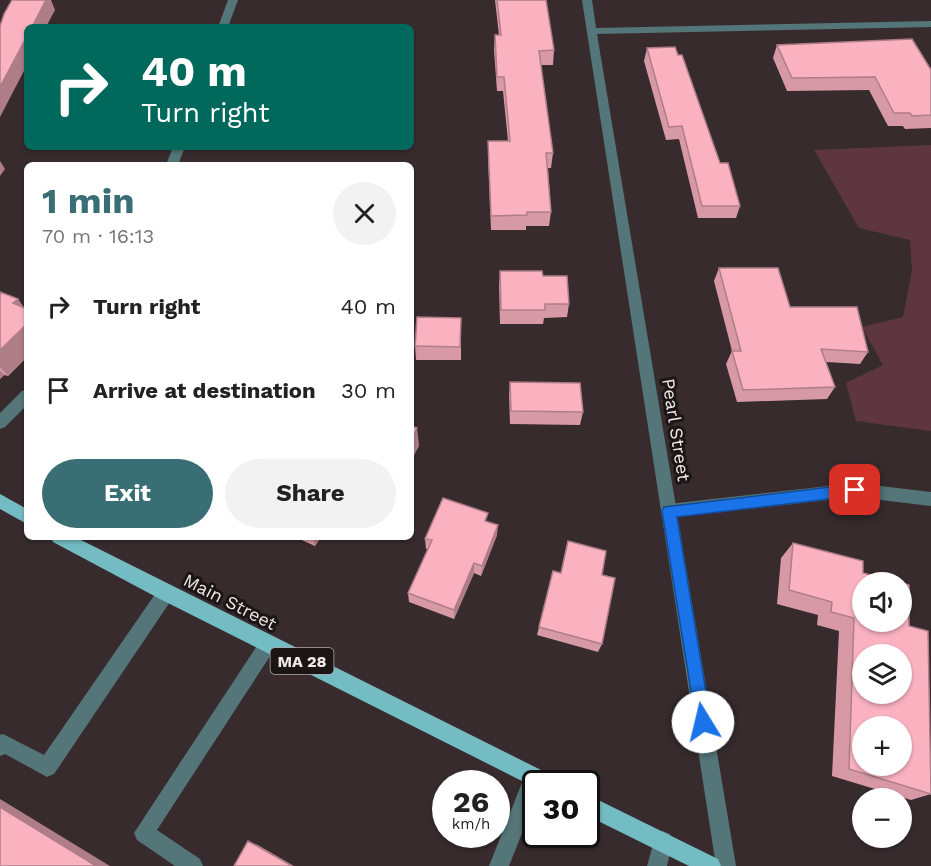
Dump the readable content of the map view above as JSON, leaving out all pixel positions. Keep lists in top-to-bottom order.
{
  "streets": {
    "main road": ["Main Street", "MA 28"],
    "street": ["Pearl Street"]
  },
  "page": {
    "turn": ["40 m", "Turn right"],
    "heading": ["1 min", "70 m · 16:13"],
    "list": [
      {
        "name": "Turn right",
        "value": "40 m"
      },
      {
        "name": "Arrive at destination",
        "value": "30 m"
      }
    ],
    "buttons": ["Exit", "Share"],
    "map_buttons": ["+", "−"],
    "speed": "26 km/h",
    "limit": "30"
  }
}
